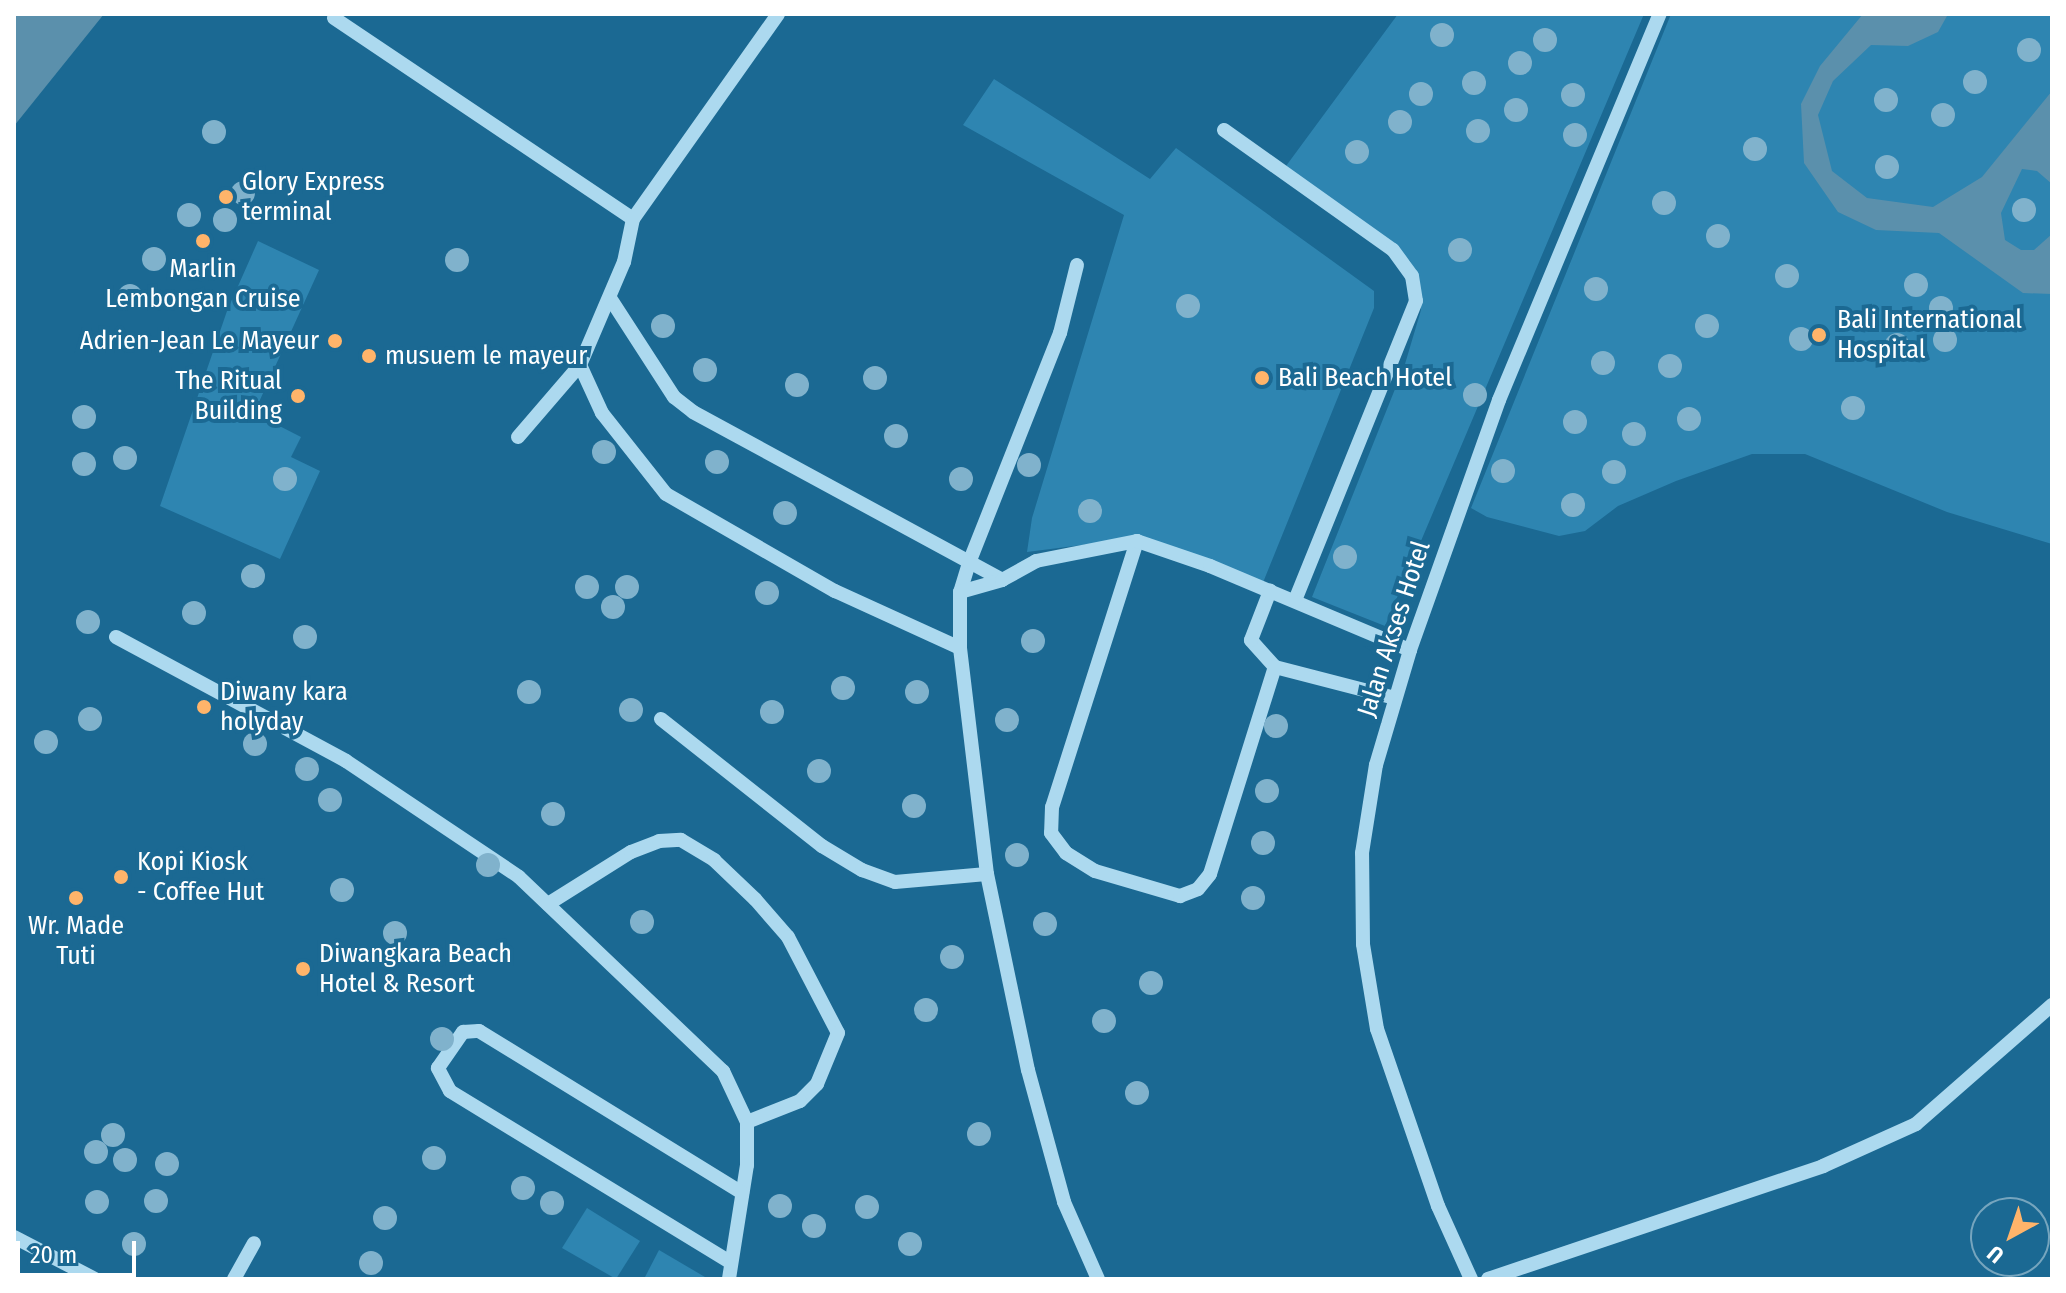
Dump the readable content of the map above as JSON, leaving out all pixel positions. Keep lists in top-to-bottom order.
{
  "streets": {
    "street": ["Jalan Akses Hotel"]
  },
  "places": [
    "Glory Express terminal",
    "Marlin Lembongan Cruise",
    "Bali International Hospital",
    "Adrien-Jean Le Mayeur",
    "musuem le mayeur",
    "Bali Beach Hotel",
    "The Ritual Building",
    "Diwany kara holyday",
    "Kopi Kiosk - Coffee Hut",
    "Wr. Made Tuti",
    "Diwangkara Beach Hotel & Resort"
  ],
  "scale_bar": "20 m",
  "north": "bottom left"
}
